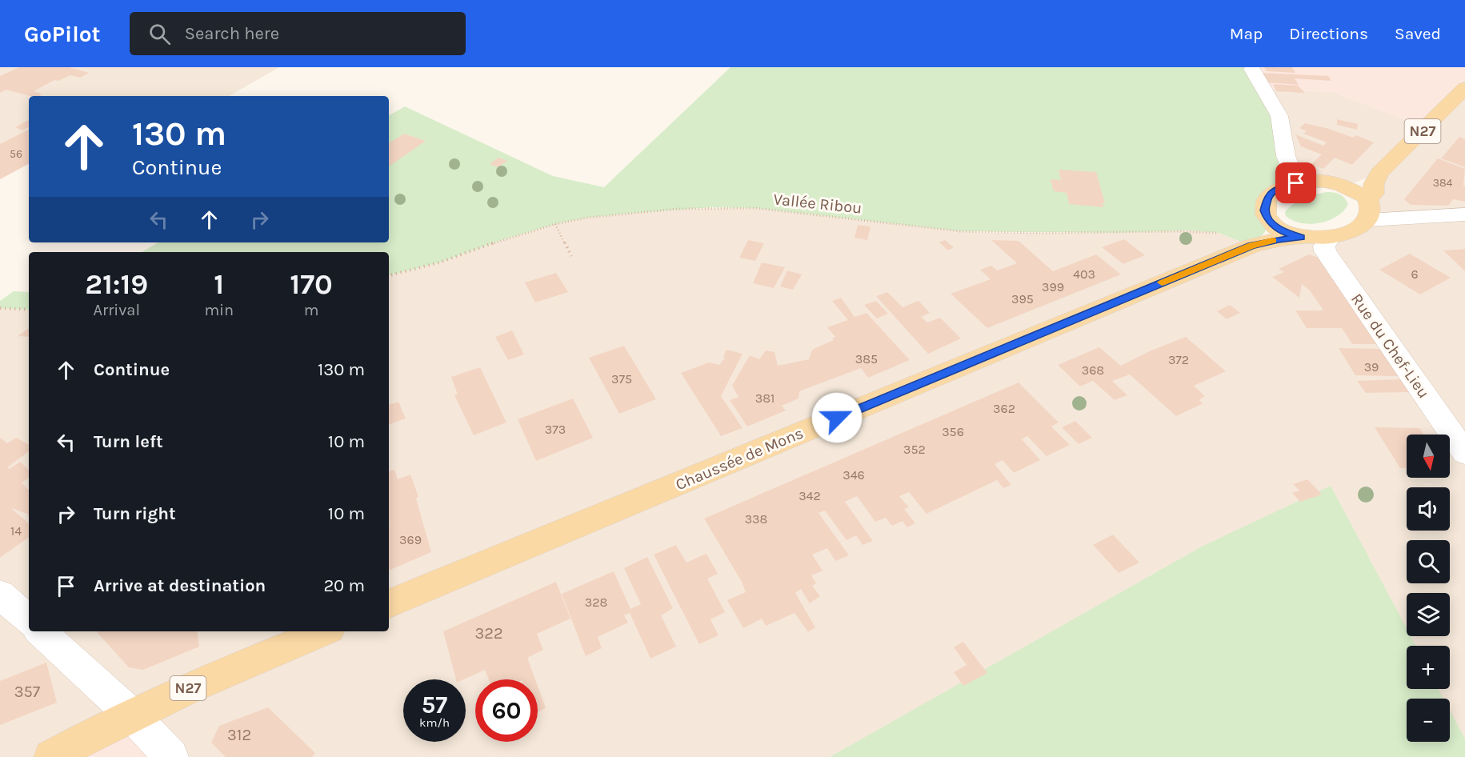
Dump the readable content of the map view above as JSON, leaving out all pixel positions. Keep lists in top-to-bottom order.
{
  "streets": {
    "main road": ["N27", "Chaussée de Mons"],
    "street": ["Rue du Chef-Lieu"],
    "path": ["Vallée Ribou"]
  },
  "crossings": [
    ["N27", "Chaussée de Mons"],
    ["Vallée Ribou", "Chaussée de Mons"],
    ["Rue du Chef-Lieu", "Chaussée de Mons"]
  ],
  "house_numbers": [
    "56",
    "384",
    "403",
    "6",
    "399",
    "395",
    "385",
    "372",
    "39",
    "368",
    "375",
    "381",
    "362",
    "373",
    "356",
    "352",
    "346",
    "342",
    "338",
    "14",
    "369",
    "328",
    "322",
    "357",
    "312"
  ],
  "north": "bottom",
  "page": {
    "header": "GoPilot",
    "search": "Search here",
    "nav": ["Map", "Directions", "Saved"],
    "turn": ["130 m", "Continue"],
    "eta": [
      "21:19",
      "Arrival",
      "1",
      "min",
      "170",
      "m"
    ],
    "list": [
      {
        "name": "Continue",
        "value": "130 m"
      },
      {
        "name": "Turn left",
        "value": "10 m"
      },
      {
        "name": "Turn right",
        "value": "10 m"
      },
      {
        "name": "Arrive at destination",
        "value": "20 m"
      }
    ],
    "map_buttons": ["+", "−"],
    "speed": "57 km/h",
    "limit": "60"
  }
}
